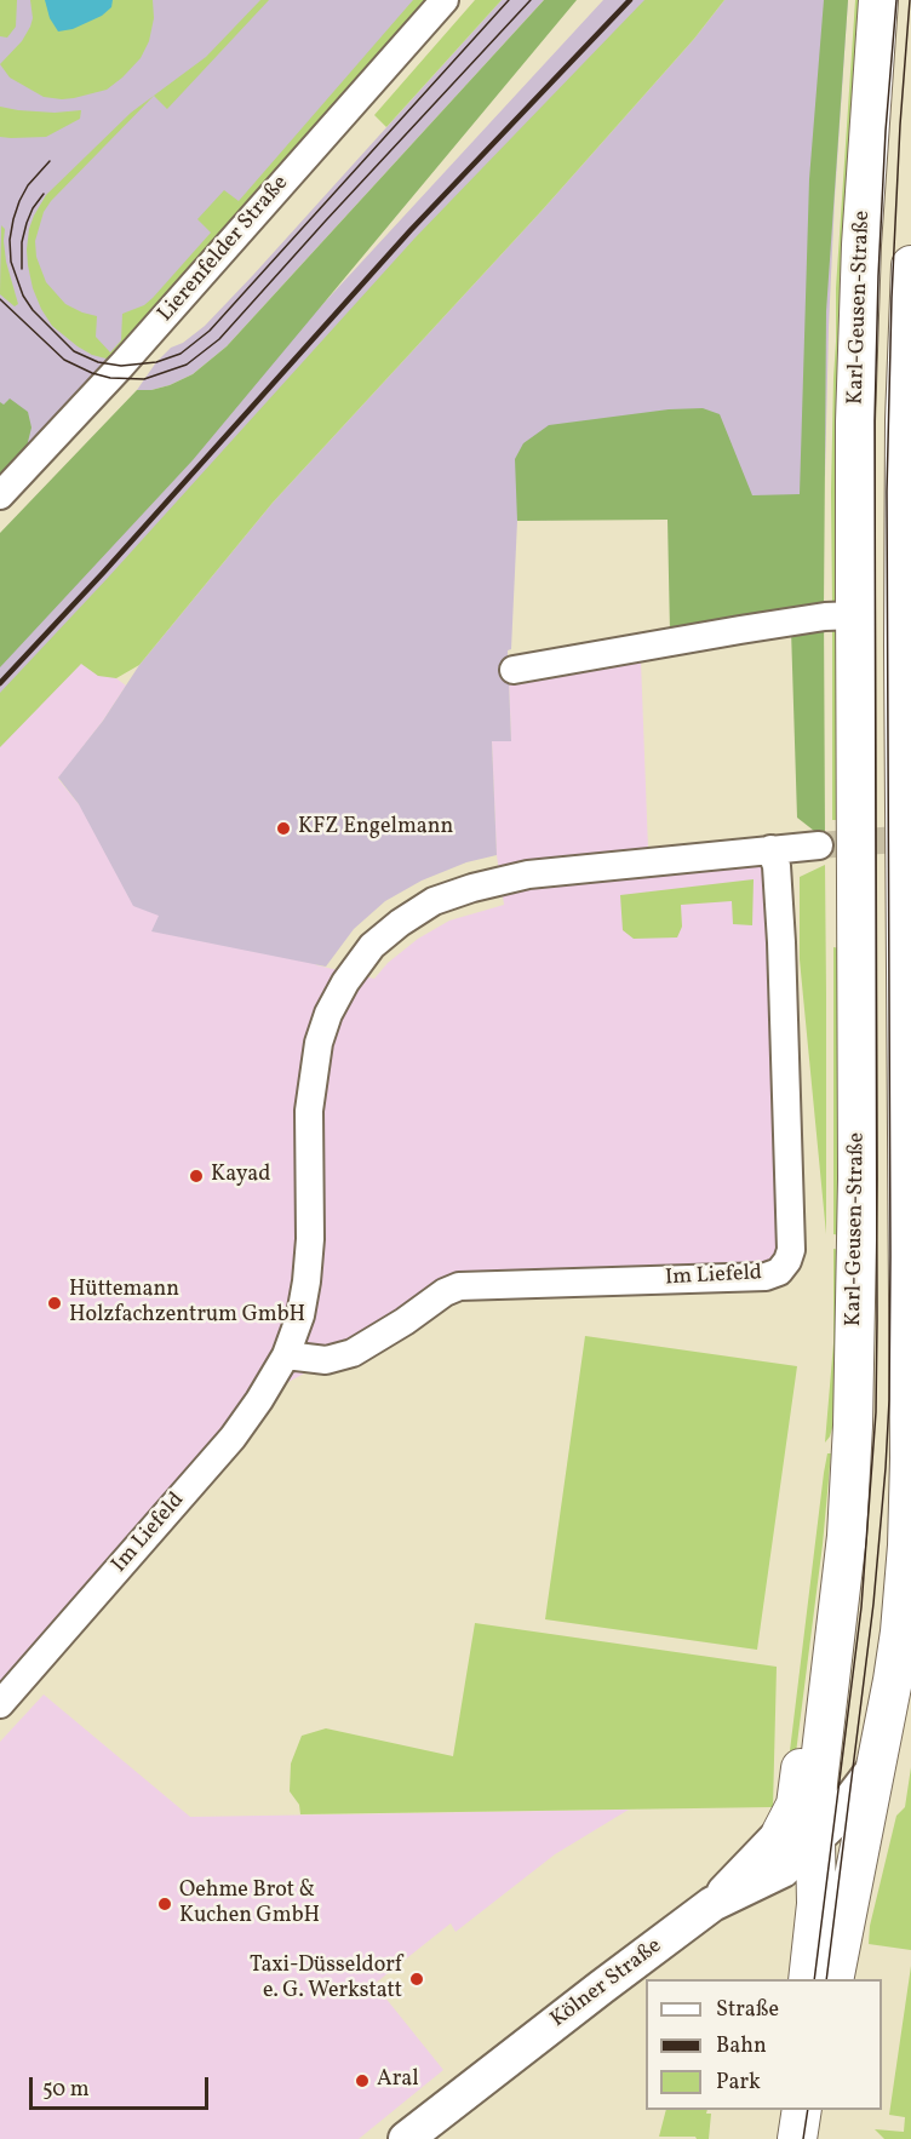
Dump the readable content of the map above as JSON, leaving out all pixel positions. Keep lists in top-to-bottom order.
{
  "streets": {
    "main road": ["Karl-Geusen-Straße"],
    "street": ["Lierenfelder Straße", "Im Liefeld", "Kölner Straße"]
  },
  "crossings": [
    ["Karl-Geusen-Straße", "Kölner Straße"]
  ],
  "places": [
    "KFZ Engelmann",
    "Kayad",
    "Hüttemann Holzfachzentrum GmbH",
    "Oehme Brot & Kuchen GmbH",
    "Taxi-Düsseldorf e. G. Werkstatt",
    "Aral"
  ],
  "legend": ["Straße", "Bahn", "Park"],
  "scale_bar": "50 m"
}
